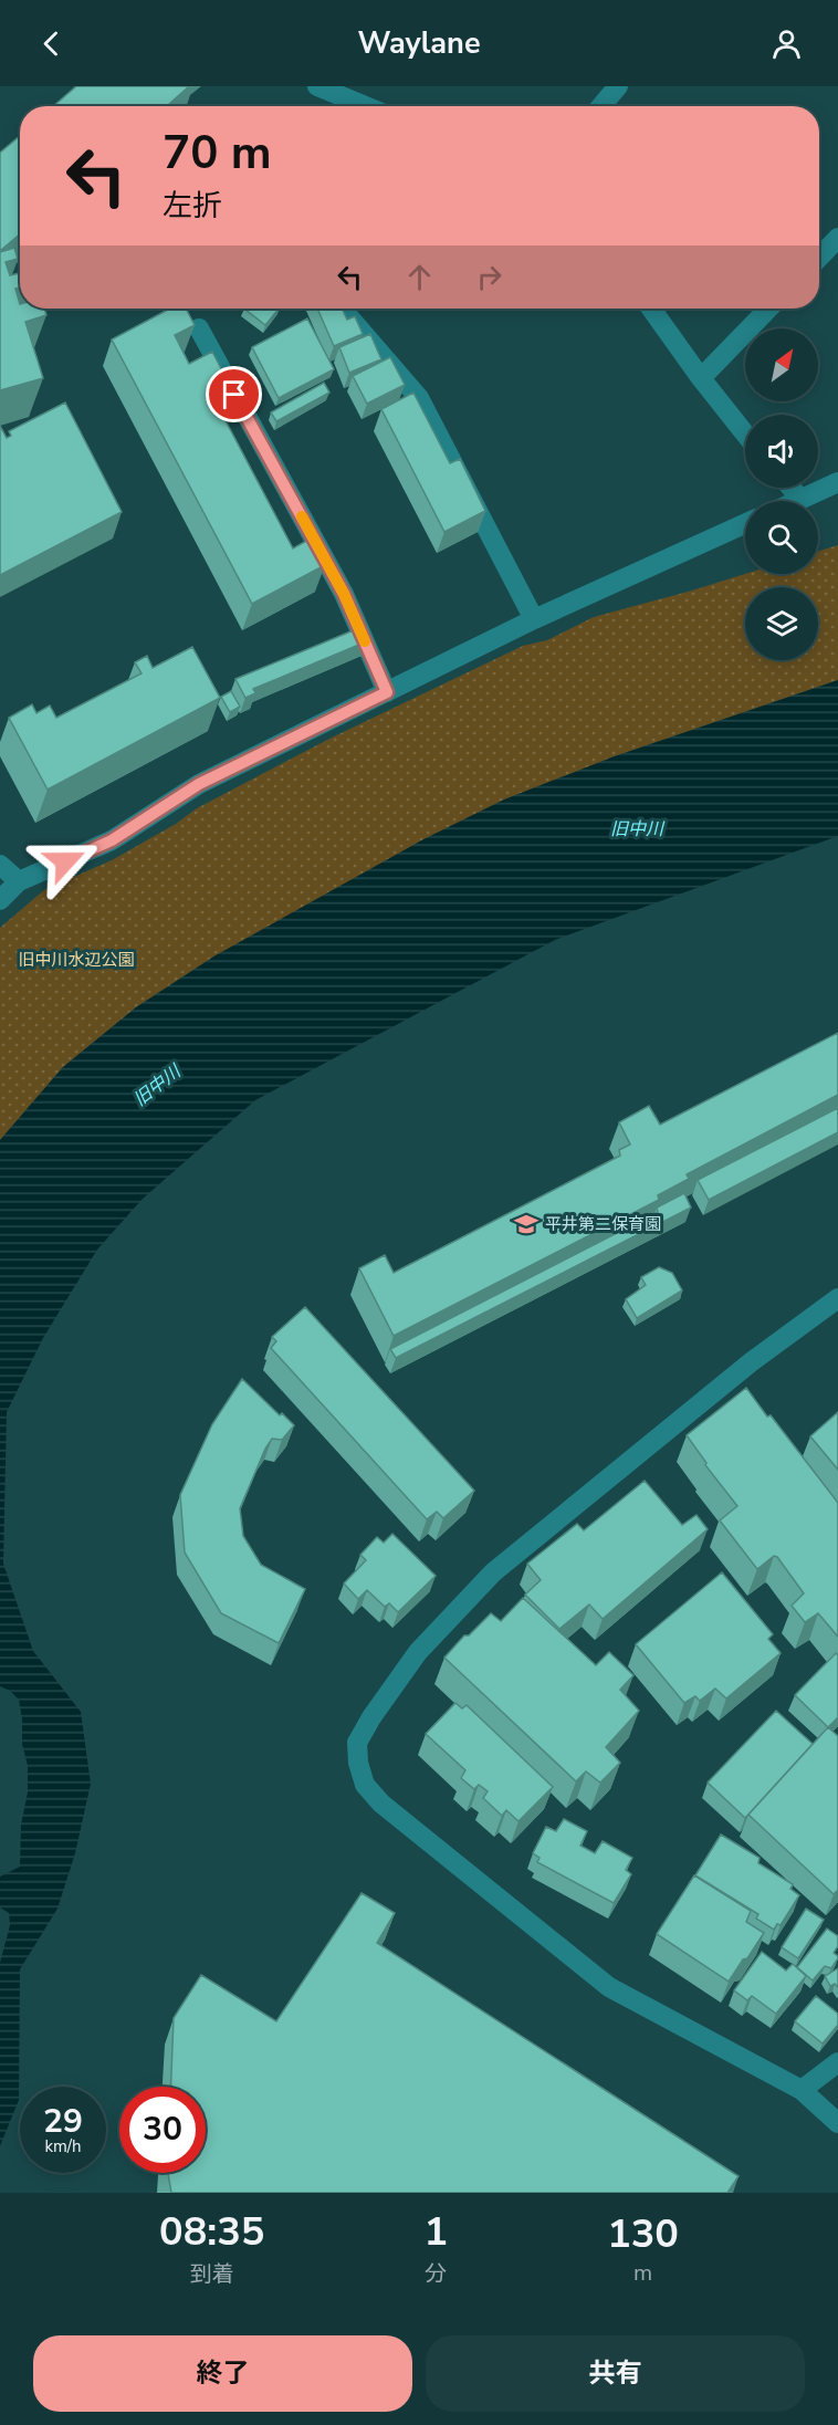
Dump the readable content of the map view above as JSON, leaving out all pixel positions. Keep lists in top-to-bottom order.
{
  "water": ["旧中川"],
  "parks": ["旧中川水辺公園"],
  "places": {
    "school or university": ["平井第二保育園"]
  },
  "north": "top right",
  "page": {
    "header": "Waylane",
    "turn": ["70 m", "左折"],
    "speed": "29 km/h",
    "limit": "30",
    "eta": [
      "08:35",
      "到着",
      "1",
      "分",
      "130",
      "m"
    ],
    "buttons": ["終了", "共有"]
  }
}
